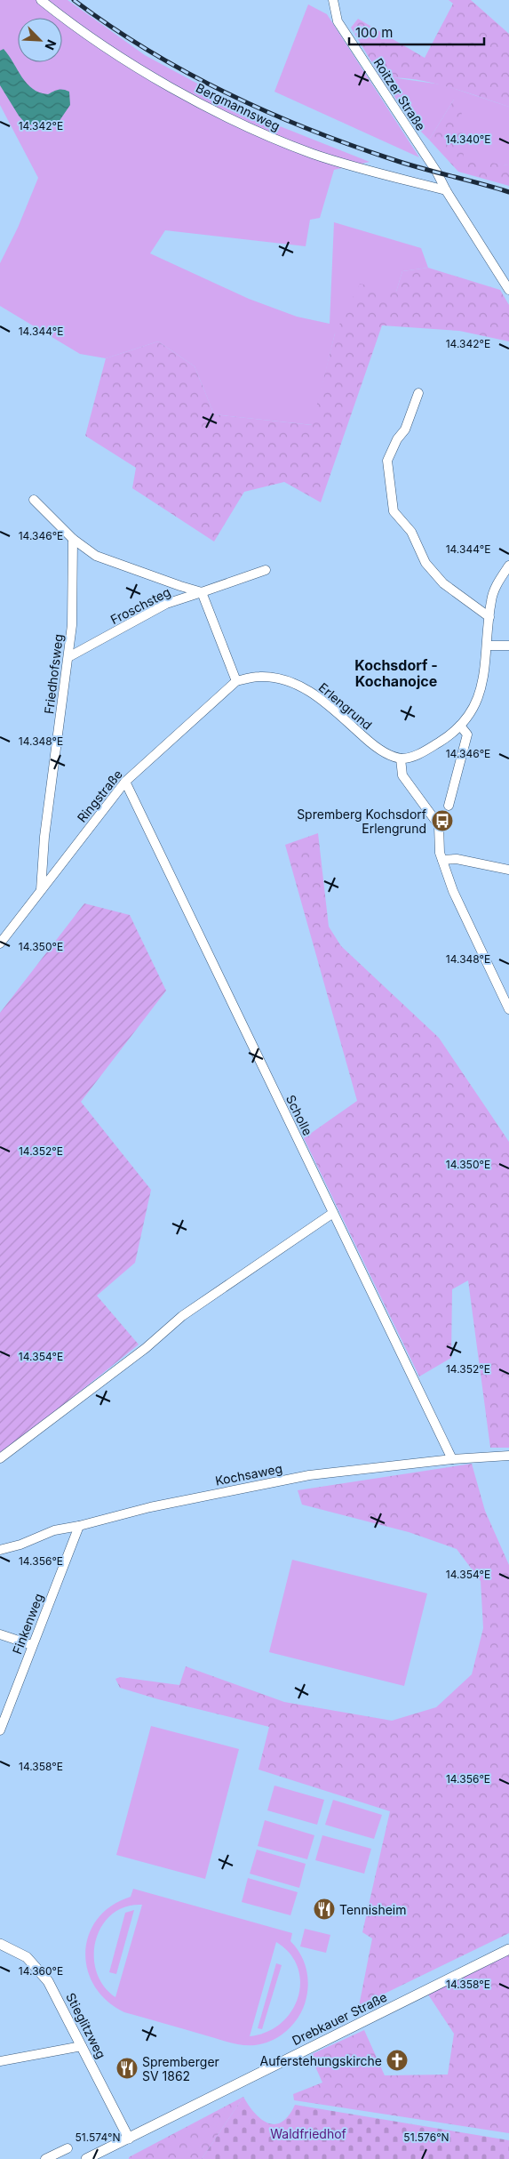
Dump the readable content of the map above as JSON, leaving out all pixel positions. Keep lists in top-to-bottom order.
{
  "streets": {
    "street": [
      "Roitzer Straße",
      "Bergmannsweg",
      "Froschsteg",
      "Friedhofsweg",
      "Erlengrund",
      "Ringstraße",
      "Scholle",
      "Kochsaweg",
      "Finkenweg",
      "Drebkauer Straße",
      "Stieglitzweg"
    ]
  },
  "crossings": [
    ["Roitzer Straße", "Bergmannsweg"],
    ["Froschsteg", "Friedhofsweg"],
    ["Friedhofsweg", "Ringstraße"],
    ["Erlengrund", "Ringstraße"],
    ["Ringstraße", "Scholle"],
    ["Scholle", "Kochsaweg"],
    ["Kochsaweg", "Finkenweg"],
    ["Drebkauer Straße", "Stieglitzweg"]
  ],
  "districts": ["Kochsdorf - Kochanojce"],
  "parks": ["Waldfriedhof"],
  "places": {
    "bus stop": ["Spremberg Kochsdorf Erlengrund"],
    "restaurant": ["Tennisheim", "Spremberger SV 1862"],
    "church": ["Auferstehungskirche"]
  },
  "scale_bar": "100 m",
  "north": "bottom right",
  "coordinates": [
    "14.342°E",
    "14.340°E",
    "14.344°E",
    "14.346°E",
    "14.348°E",
    "14.350°E",
    "14.352°E",
    "14.354°E",
    "14.356°E",
    "14.358°E",
    "14.360°E",
    "51.574°N",
    "51.576°N"
  ]
}
